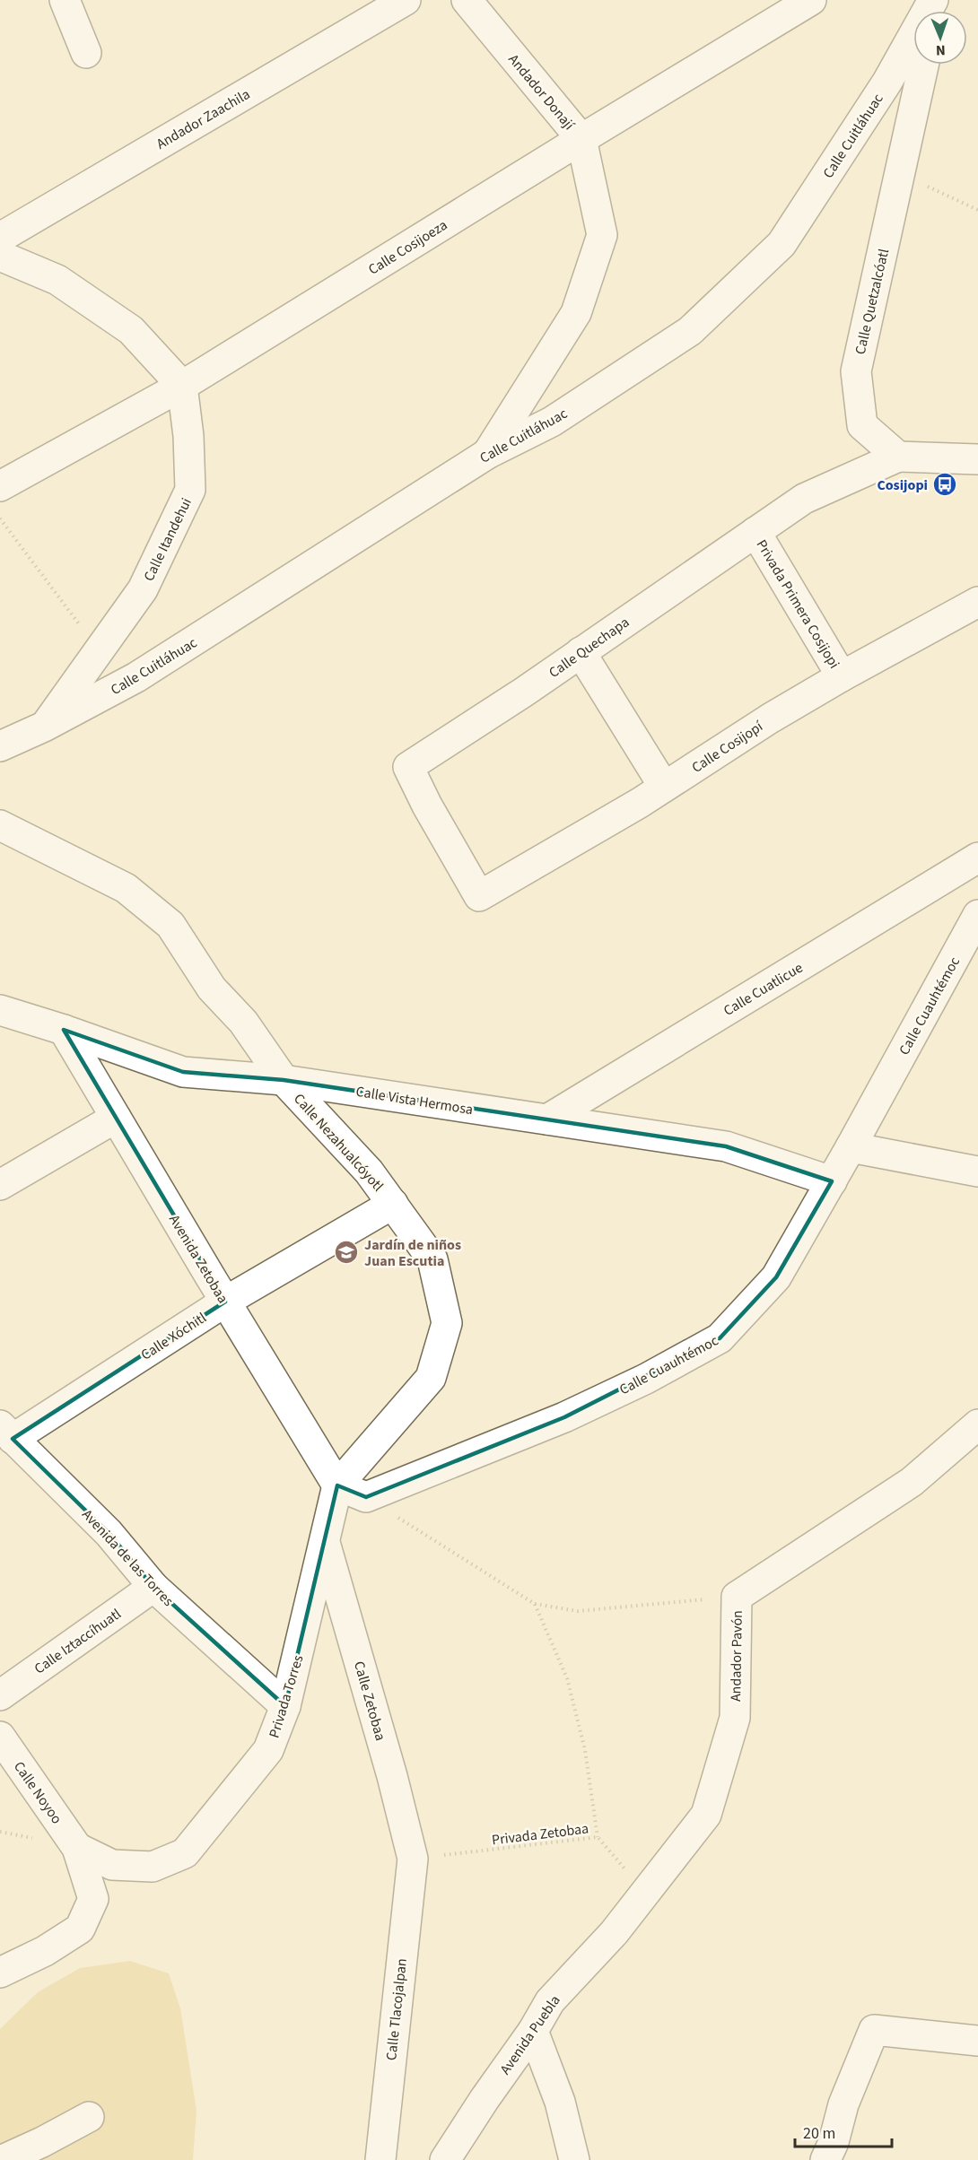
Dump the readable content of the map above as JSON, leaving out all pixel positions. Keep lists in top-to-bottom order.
{
  "streets": {
    "street": [
      "Andador Donají",
      "Andador Zaachila",
      "Calle Cuitláhuac",
      "Calle Cosijoeza",
      "Calle Quetzalcóatl",
      "Calle Itandehui",
      "Privada Primera Cosijopi",
      "Calle Quechapa",
      "Calle Cosijopí",
      "Calle Cuatlicue",
      "Calle Cuauhtémoc",
      "Calle Vista Hermosa",
      "Calle Nezahualcóyotl",
      "Avenida Zetobaa",
      "Calle Xóchitl",
      "Avenida de las Torres",
      "Calle Iztaccíhuatl",
      "Andador Pavón",
      "Privada Torres",
      "Calle Zetobaa",
      "Calle Noyoo",
      "Calle Tlacojalpan",
      "Avenida Puebla"
    ],
    "path": ["Privada Zetobaa"]
  },
  "crossings": [
    ["Andador Donají", "Calle Cuitláhuac"],
    ["Andador Donají", "Calle Cosijoeza"],
    ["Calle Cuitláhuac", "Calle Itandehui"],
    ["Calle Cosijoeza", "Calle Itandehui"],
    ["Calle Quetzalcóatl", "Calle Quechapa"],
    ["Privada Primera Cosijopi", "Calle Quechapa"],
    ["Privada Primera Cosijopi", "Calle Cosijopí"],
    ["Calle Quechapa", "Calle Cosijopí"],
    ["Calle Cuatlicue", "Calle Vista Hermosa"],
    ["Calle Cuauhtémoc", "Calle Vista Hermosa"],
    ["Calle Vista Hermosa", "Calle Nezahualcóyotl"],
    ["Calle Vista Hermosa", "Avenida Zetobaa"],
    ["Calle Nezahualcóyotl", "Avenida Zetobaa"],
    ["Calle Nezahualcóyotl", "Calle Xóchitl"],
    ["Calle Nezahualcóyotl", "Privada Torres"],
    ["Calle Nezahualcóyotl", "Calle Zetobaa"],
    ["Avenida Zetobaa", "Calle Xóchitl"],
    ["Calle Xóchitl", "Avenida de las Torres"],
    ["Avenida de las Torres", "Calle Iztaccíhuatl"],
    ["Avenida de las Torres", "Privada Torres"],
    ["Andador Pavón", "Privada Zetobaa"],
    ["Andador Pavón", "Avenida Puebla"],
    ["Privada Torres", "Calle Zetobaa"],
    ["Privada Torres", "Calle Noyoo"],
    ["Calle Zetobaa", "Privada Zetobaa"],
    ["Calle Zetobaa", "Calle Tlacojalpan"],
    ["Privada Zetobaa", "Calle Tlacojalpan"],
    ["Privada Zetobaa", "Avenida Puebla"]
  ],
  "places": {
    "bus stop": ["Cosijopi"],
    "school or university": ["Jardín de niños Juan Escutia"]
  },
  "scale_bar": "20 m",
  "north": "bottom"
}
